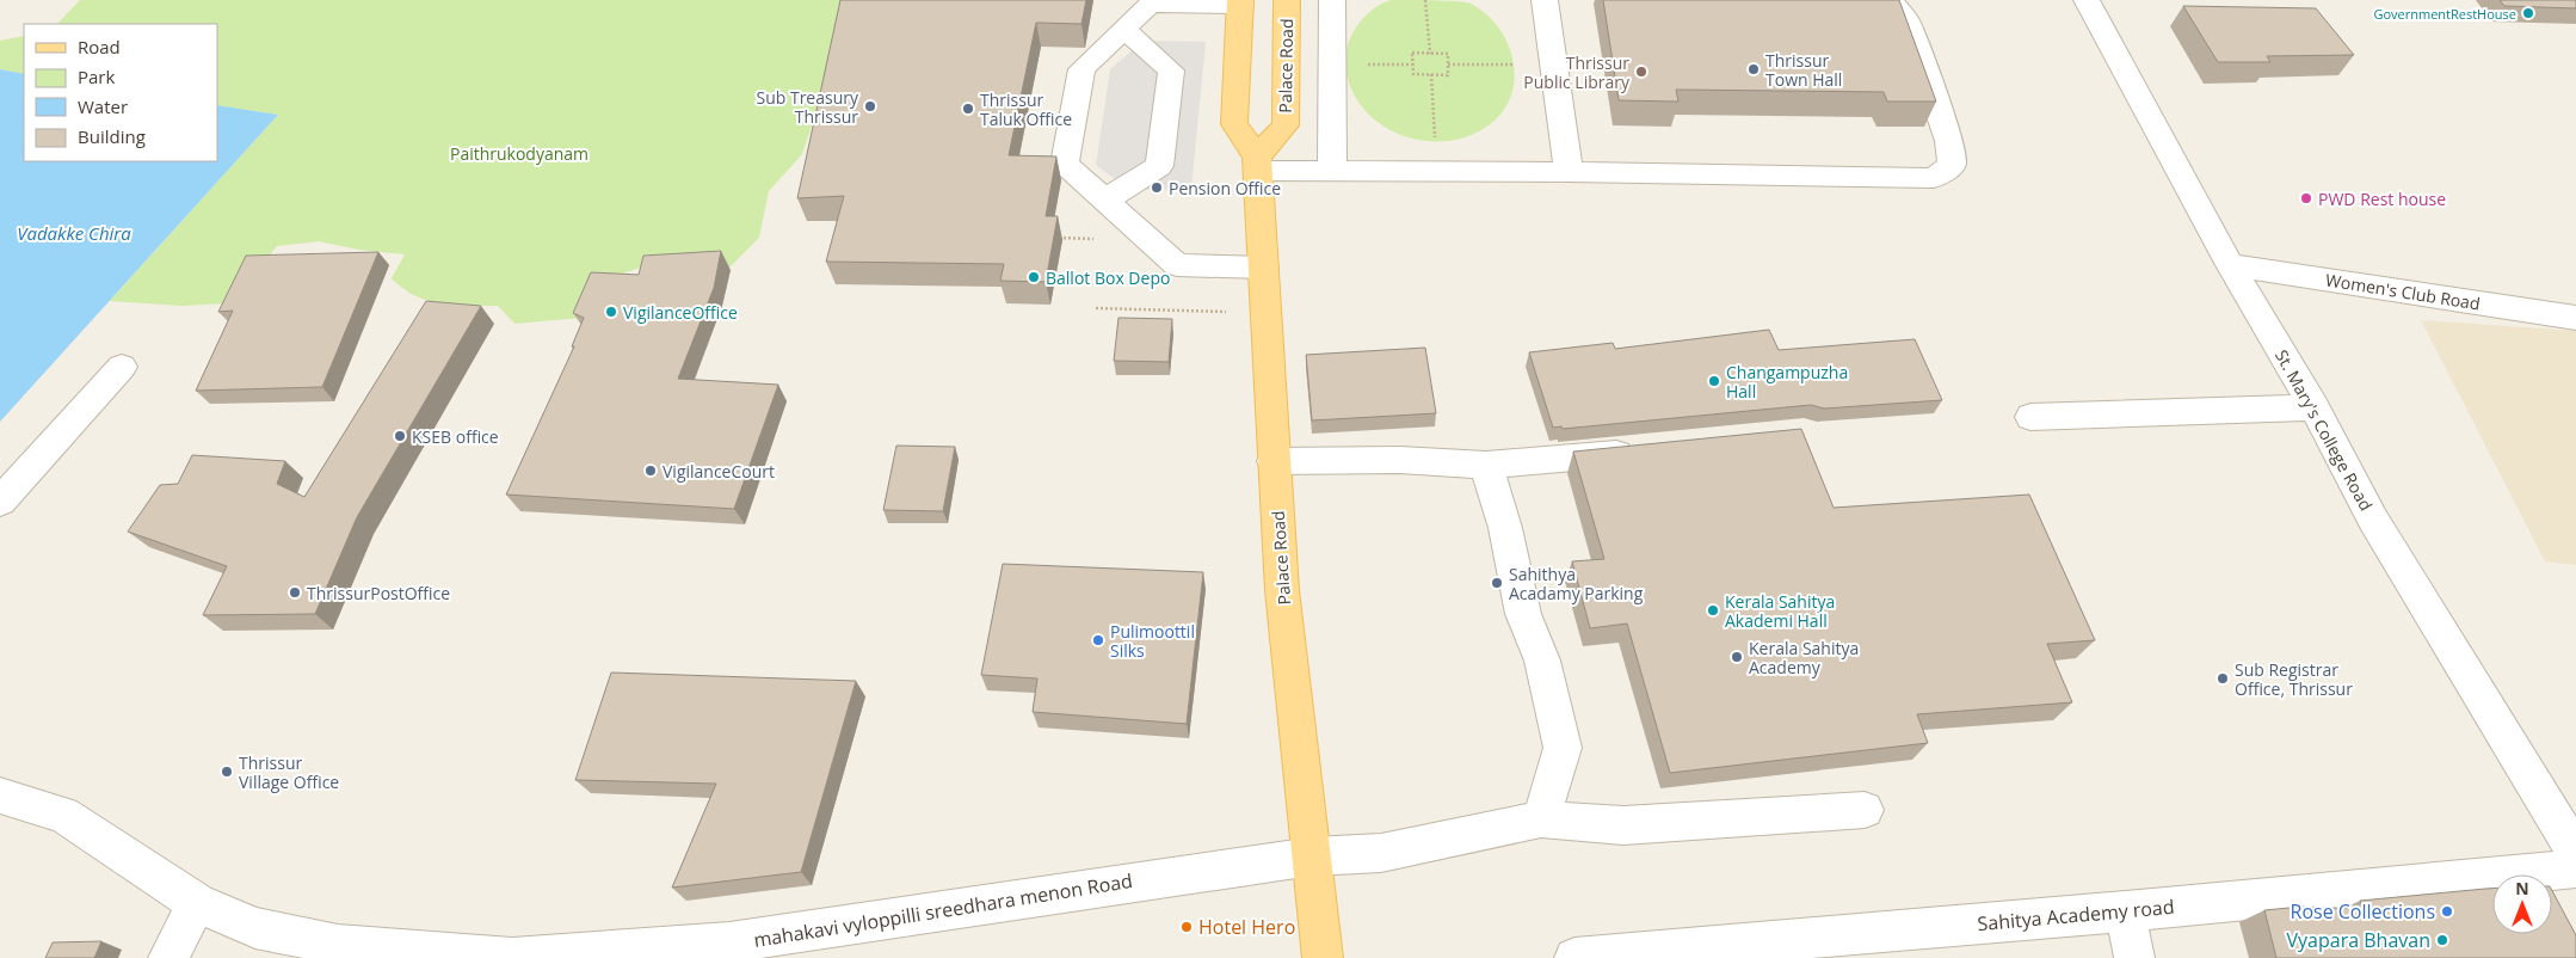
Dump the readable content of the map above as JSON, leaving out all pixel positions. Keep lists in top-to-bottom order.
{
  "streets": {
    "main road": ["Palace Road"],
    "street": [
      "Women's Club Road",
      "St. Mary's College Road",
      "mahakavi vyloppilli sreedhara menon Road",
      "Sahitya Academy road"
    ]
  },
  "crossings": [
    ["Palace Road", "mahakavi vyloppilli sreedhara menon Road"],
    ["Women's Club Road", "St. Mary's College Road"]
  ],
  "water": ["Vadakke Chira"],
  "parks": ["Paithrukodyanam"],
  "places": [
    "GovernmentRestHouse",
    "Thrissur Town Hall",
    "Thrissur Public Library",
    "Sub Treasury Thrissur",
    "Thrissur Taluk Office",
    "Pension Office",
    "PWD Rest house",
    "Ballot Box Depo",
    "VigilanceOffice",
    "Changampuzha Hall",
    "KSEB office",
    "VigilanceCourt",
    "Sahithya Acadamy Parking",
    "ThrissurPostOffice",
    "Kerala Sahitya Akademi Hall",
    "Pulimoottil Silks",
    "Kerala Sahitya Academy",
    "Sub Registrar Office, Thrissur",
    "Thrissur Village Office",
    "Rose Collections",
    "Hotel Hero",
    "Vyapara Bhavan"
  ],
  "legend": [
    "Road",
    "Park",
    "Water",
    "Building"
  ],
  "north": "top"
}
